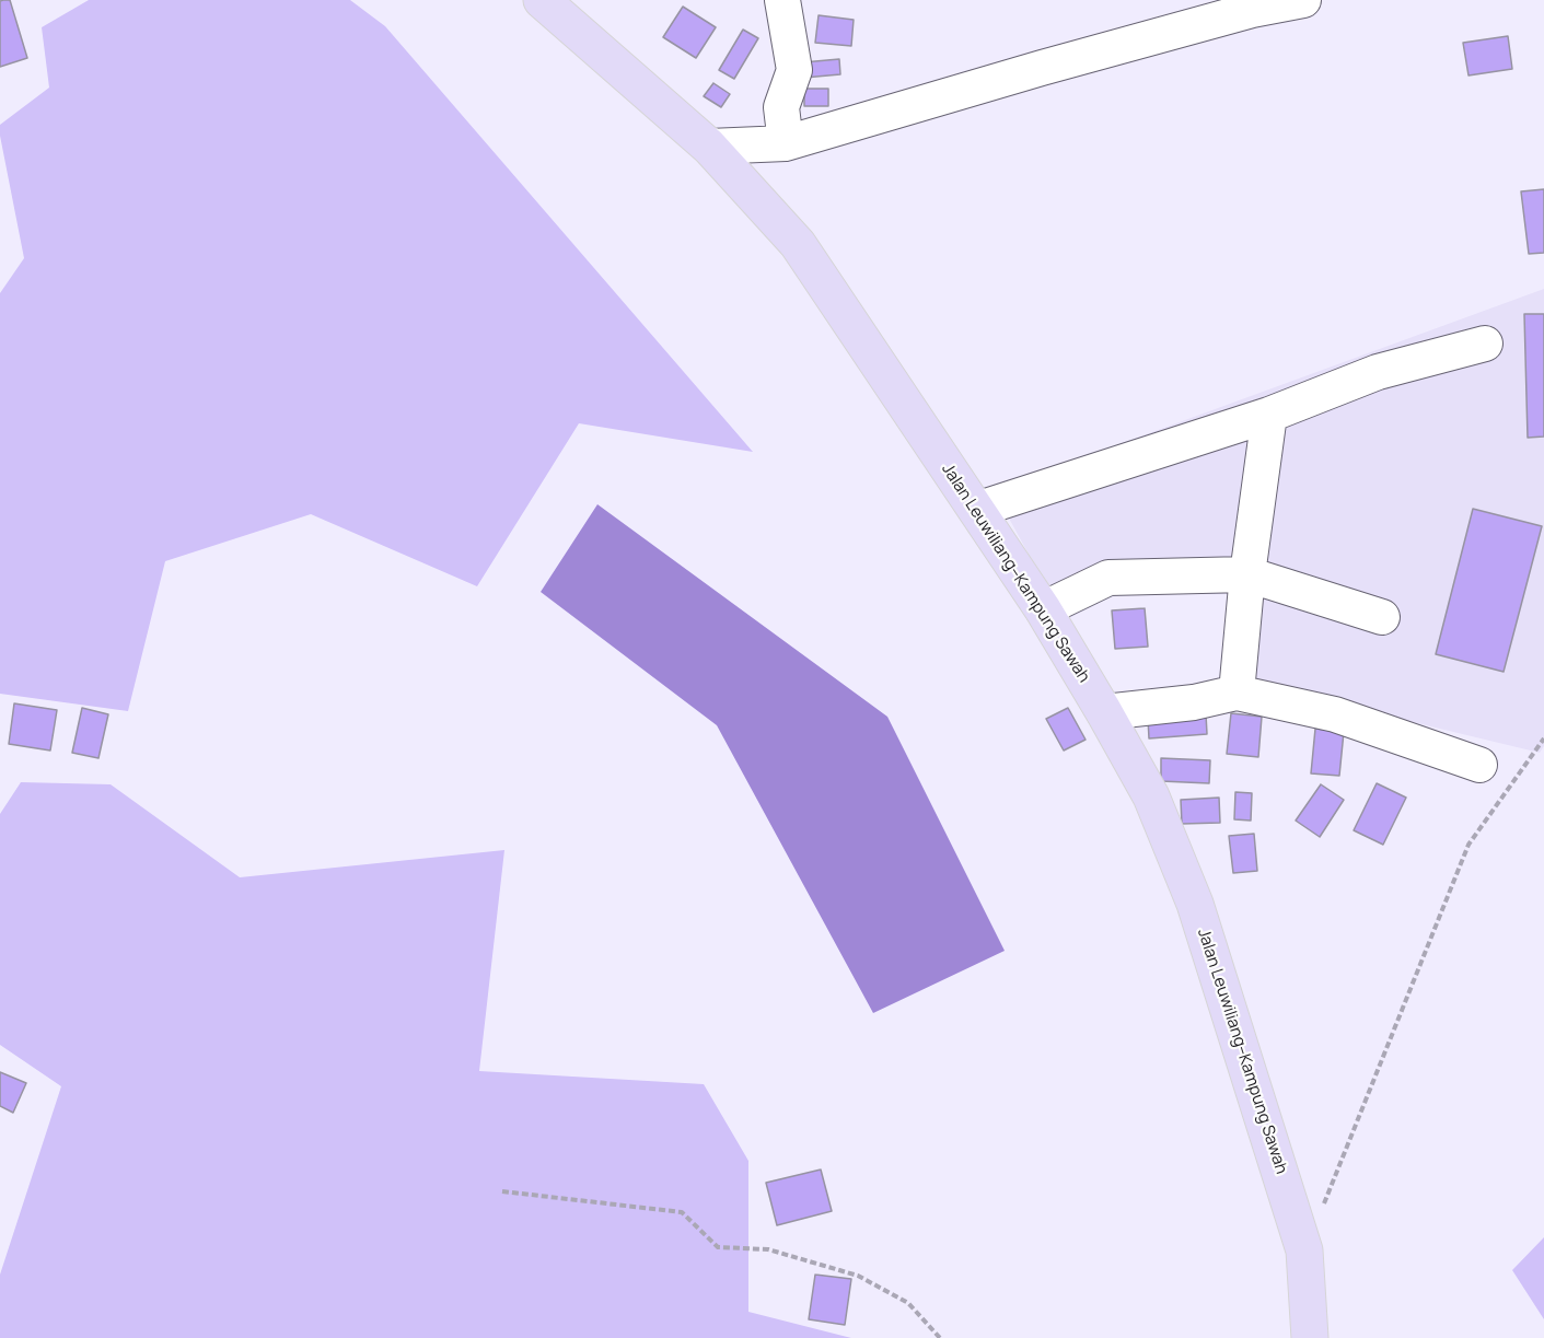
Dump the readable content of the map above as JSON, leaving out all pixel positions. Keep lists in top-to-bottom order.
{
  "streets": {
    "main road": ["Jalan Leuwiliang–Kampung Sawah"]
  }
}
